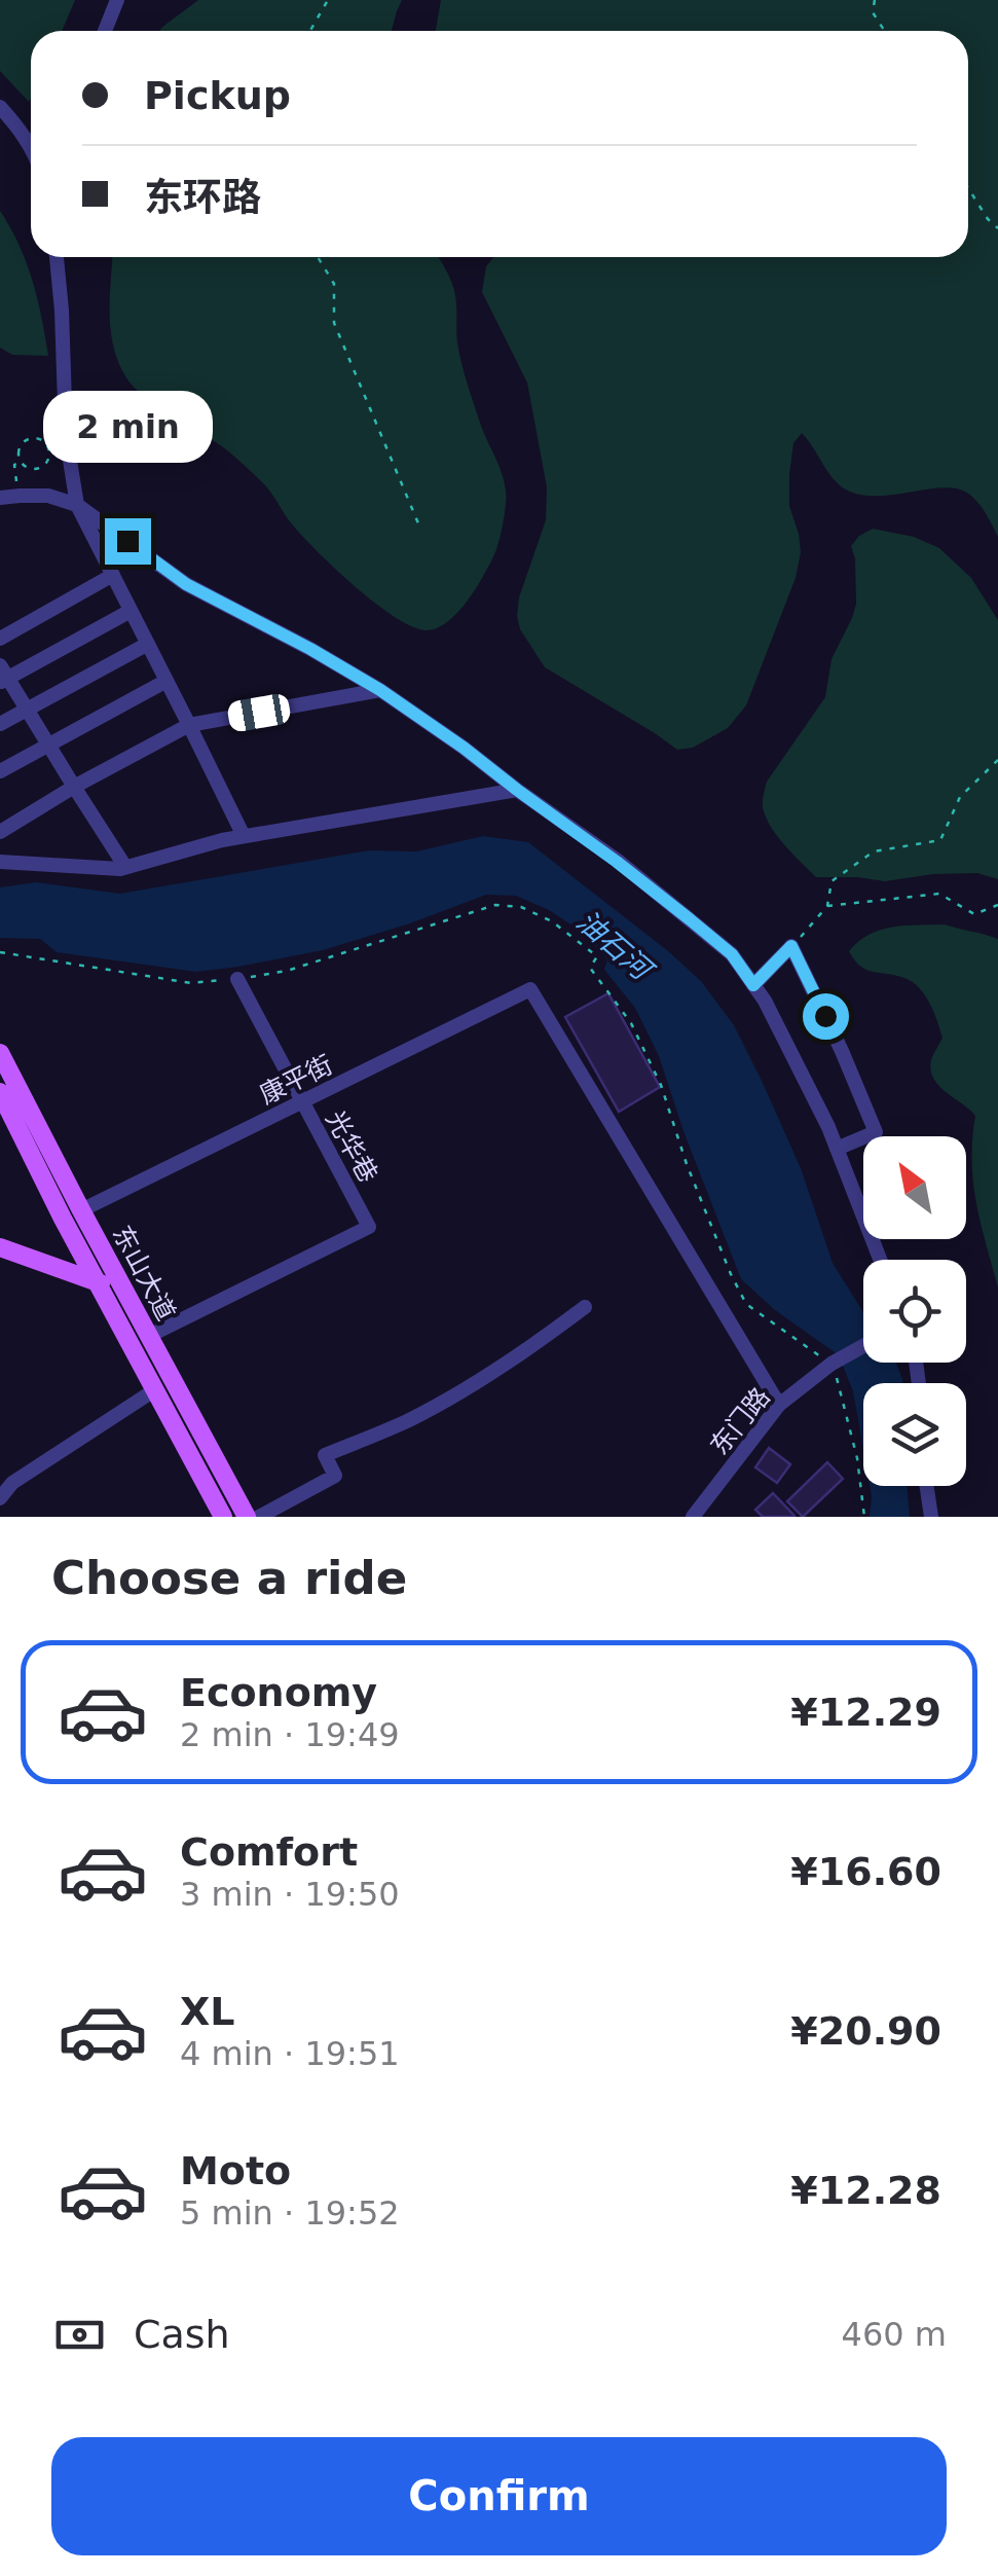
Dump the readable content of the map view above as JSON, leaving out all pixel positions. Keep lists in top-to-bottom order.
{
  "streets": {
    "main road": ["东山大道"],
    "street": ["康平街", "光华巷", "东门路"]
  },
  "crossings": [
    ["康平街", "光华巷"],
    ["康平街", "东山大道"],
    ["康平街", "东门路"],
    ["光华巷", "东山大道"]
  ],
  "water": ["油石河"],
  "north": "top left",
  "page": {
    "banner": ["Pickup", "东环路"],
    "bubble": "2 min",
    "heading": "Choose a ride",
    "list": [
      {
        "name": "Economy",
        "note": "2 min · 19:49",
        "value": "¥12.29"
      },
      {
        "name": "Comfort",
        "note": "3 min · 19:50",
        "value": "¥16.60"
      },
      {
        "name": "XL",
        "note": "4 min · 19:51",
        "value": "¥20.90"
      },
      {
        "name": "Moto",
        "note": "5 min · 19:52",
        "value": "¥12.28"
      }
    ],
    "pay": ["Cash", "460 m"],
    "buttons": "Confirm"
  }
}
